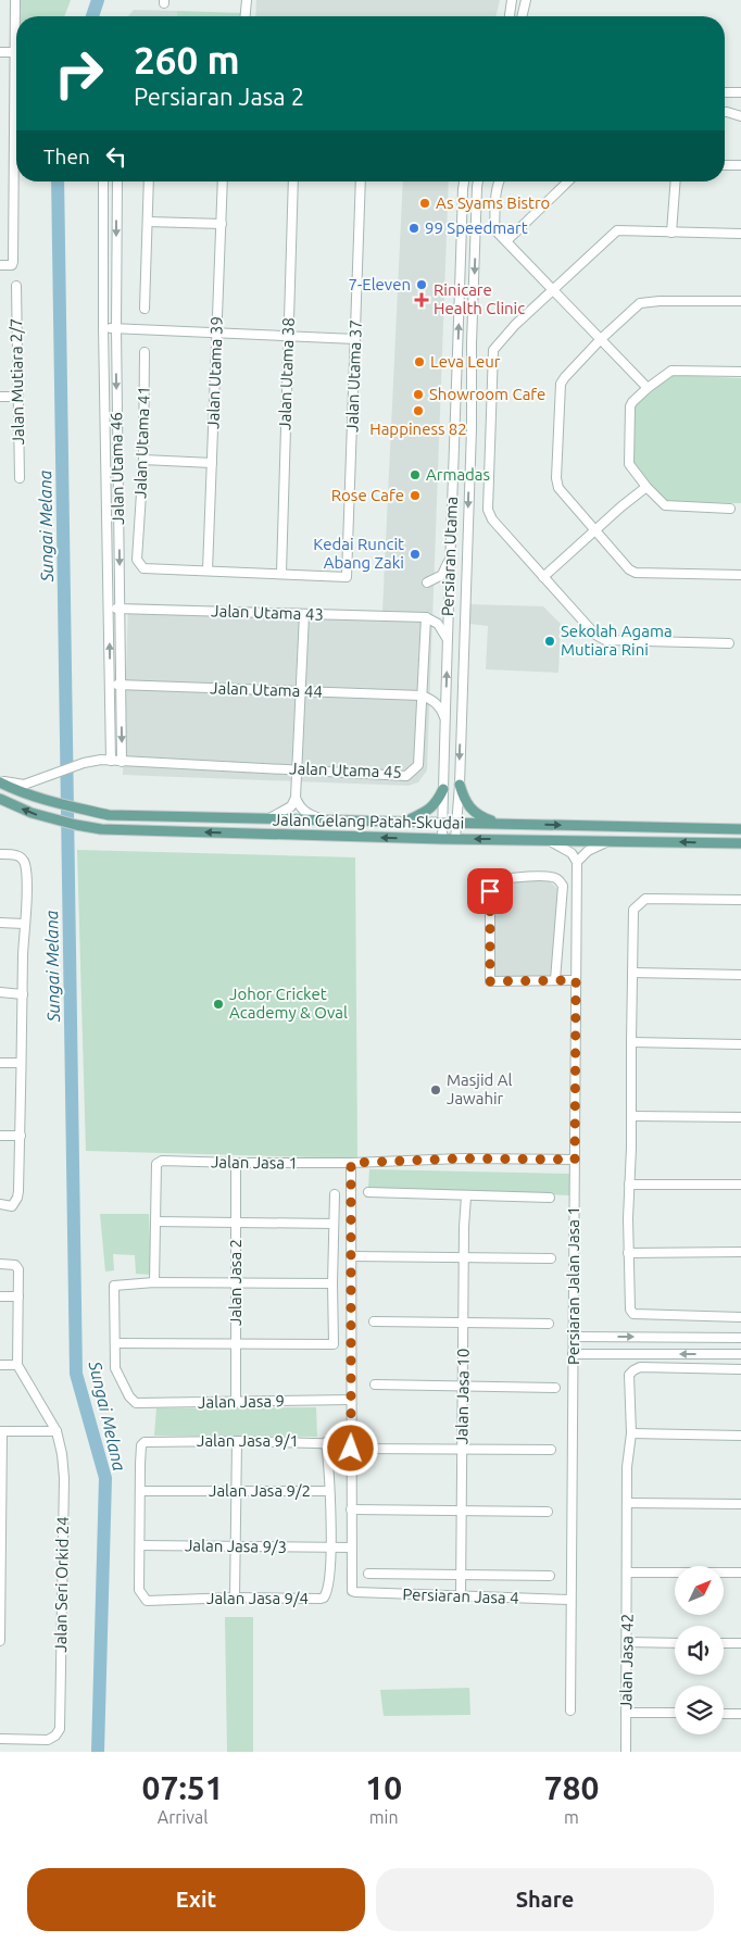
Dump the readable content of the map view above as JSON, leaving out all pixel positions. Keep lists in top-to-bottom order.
{
  "streets": {
    "main road": ["Jalan Gelang Patah-Skudai"],
    "street": [
      "Jalan Utama 39",
      "Jalan Utama 38",
      "Jalan Utama 37",
      "Jalan Mutiara 2/7",
      "Jalan Utama 41",
      "Jalan Utama 46",
      "Persiaran Utama",
      "Jalan Utama 43",
      "Jalan Utama 44",
      "Jalan Utama 45",
      "Jalan Jasa 1",
      "Jalan Jasa 2",
      "Persiaran Jalan Jasa 1",
      "Jalan Jasa 10",
      "Jalan Jasa 9",
      "Jalan Jasa 9/1",
      "Jalan Jasa 9/2",
      "Jalan Jasa 9/3",
      "Jalan Seri Orkid 24",
      "Persiaran Jasa 4",
      "Jalan Jasa 9/4",
      "Jalan Jasa 42"
    ]
  },
  "crossings": [
    ["Jalan Utama 39", "Jalan Utama 41"],
    ["Jalan Utama 38", "Jalan Utama 37"],
    ["Jalan Utama 46", "Jalan Utama 43"],
    ["Jalan Utama 46", "Jalan Utama 44"],
    ["Jalan Utama 46", "Jalan Utama 45"],
    ["Persiaran Utama", "Jalan Gelang Patah-Skudai"],
    ["Jalan Utama 43", "Jalan Utama 45"],
    ["Jalan Utama 44", "Jalan Utama 45"],
    ["Jalan Utama 45", "Jalan Gelang Patah-Skudai"],
    ["Jalan Jasa 1", "Jalan Jasa 2"],
    ["Jalan Jasa 1", "Persiaran Jalan Jasa 1"],
    ["Jalan Jasa 2", "Jalan Jasa 9"],
    ["Persiaran Jalan Jasa 1", "Persiaran Jasa 4"],
    ["Jalan Jasa 10", "Jalan Jasa 9/1"],
    ["Jalan Jasa 10", "Persiaran Jasa 4"],
    ["Jalan Jasa 9/1", "Jalan Jasa 9/2"],
    ["Jalan Jasa 9/3", "Persiaran Jasa 4"],
    ["Jalan Jasa 9/3", "Jalan Jasa 9/4"]
  ],
  "water": ["Sungai Melana"],
  "places": {
    "other": [
      "As Syams Bistro",
      "99 Speedmart",
      "7-Eleven",
      "Leva Leur",
      "Showroom Cafe",
      "Happiness 82",
      "Armadas",
      "Rose Cafe",
      "Kedai Runcit Abang Zaki",
      "Sekolah Agama Mutiara Rini",
      "Johor Cricket Academy & Oval",
      "Masjid Al Jawahir"
    ],
    "health": ["Rinicare Health Clinic"]
  },
  "north": "top right",
  "page": {
    "turn": ["260 m", "Persiaran Jasa 2"],
    "then": "Then",
    "eta": [
      "07:51",
      "Arrival",
      "10",
      "min",
      "780",
      "m"
    ],
    "buttons": ["Exit", "Share"]
  }
}
